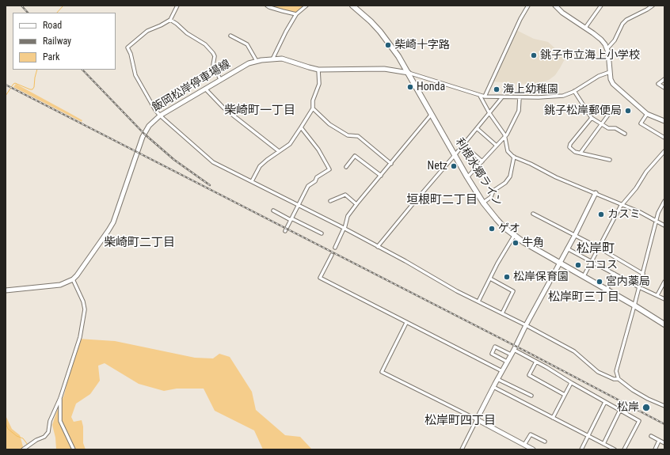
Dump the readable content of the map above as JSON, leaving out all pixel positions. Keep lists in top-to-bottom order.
{
  "streets": {
    "highway": ["利根水郷ライン"],
    "main road": ["飯岡松岸停車場線"]
  },
  "crossings": [
    ["飯岡松岸停車場線", "利根水郷ライン"]
  ],
  "districts": [
    "柴崎町一丁目",
    "垣根町二丁目",
    "柴崎町二丁目",
    "松岸町",
    "松岸町三丁目",
    "松岸町四丁目"
  ],
  "places": [
    "柴崎十字路",
    "銚子市立海上小学校",
    "Honda",
    "海上幼稚園",
    "銚子松岸郵便局",
    "Netz",
    "カスミ",
    "ゲオ",
    "牛角",
    "ココス",
    "松岸保育園",
    "宮内薬局",
    "松岸"
  ],
  "legend": ["Road", "Railway", "Park"]
}
